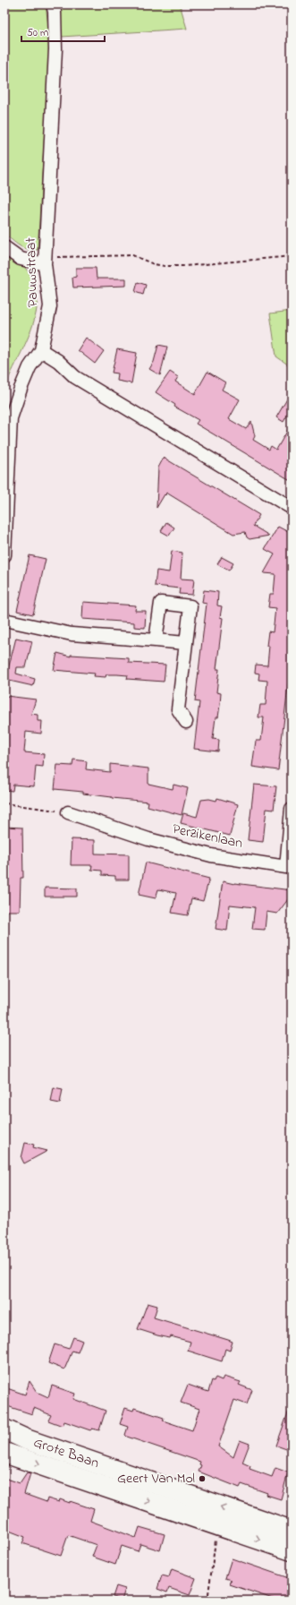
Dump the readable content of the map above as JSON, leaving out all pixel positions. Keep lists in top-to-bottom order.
{
  "streets": {
    "main road": ["Grote Baan"],
    "street": ["Pauwstraat", "Perzikenlaan"]
  },
  "places": ["Geert Van Mol"],
  "scale_bar": "50 m"
}
